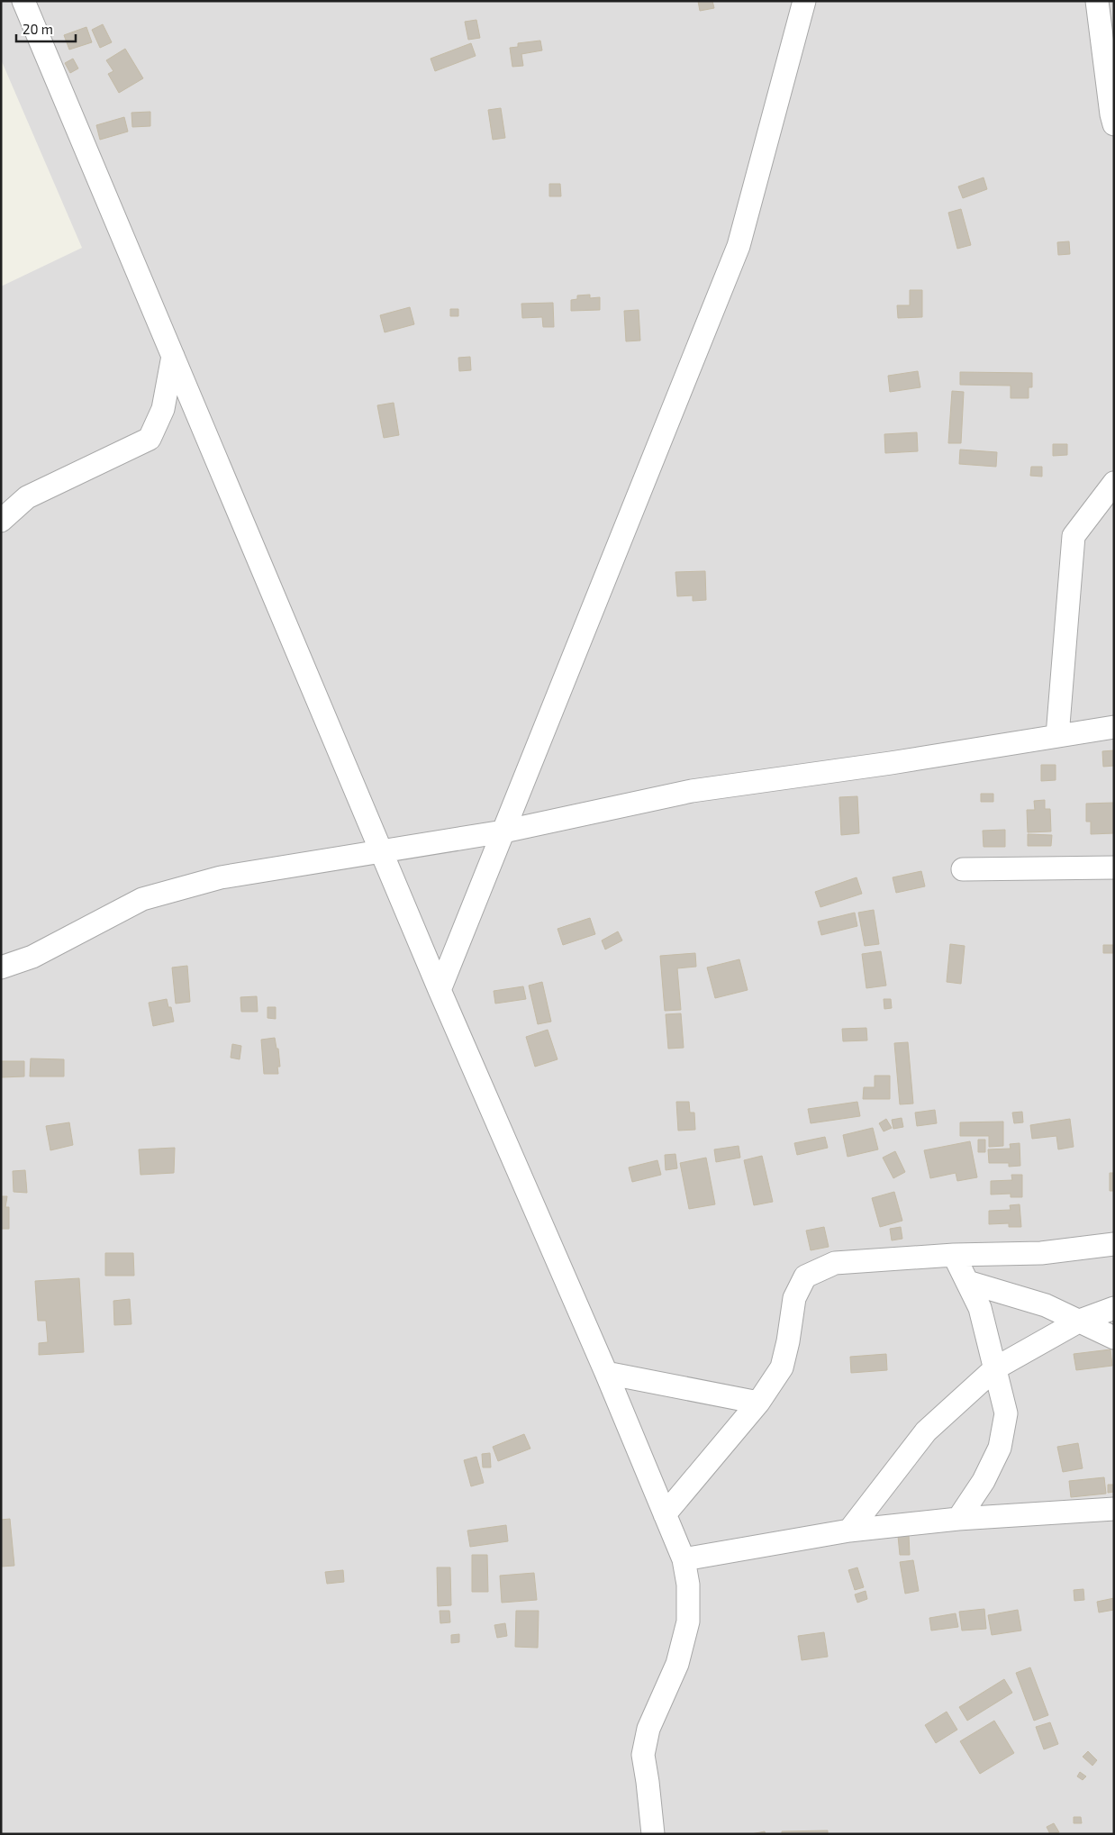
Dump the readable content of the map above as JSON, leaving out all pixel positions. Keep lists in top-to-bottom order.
{
  "scale_bar": "20 m"
}
